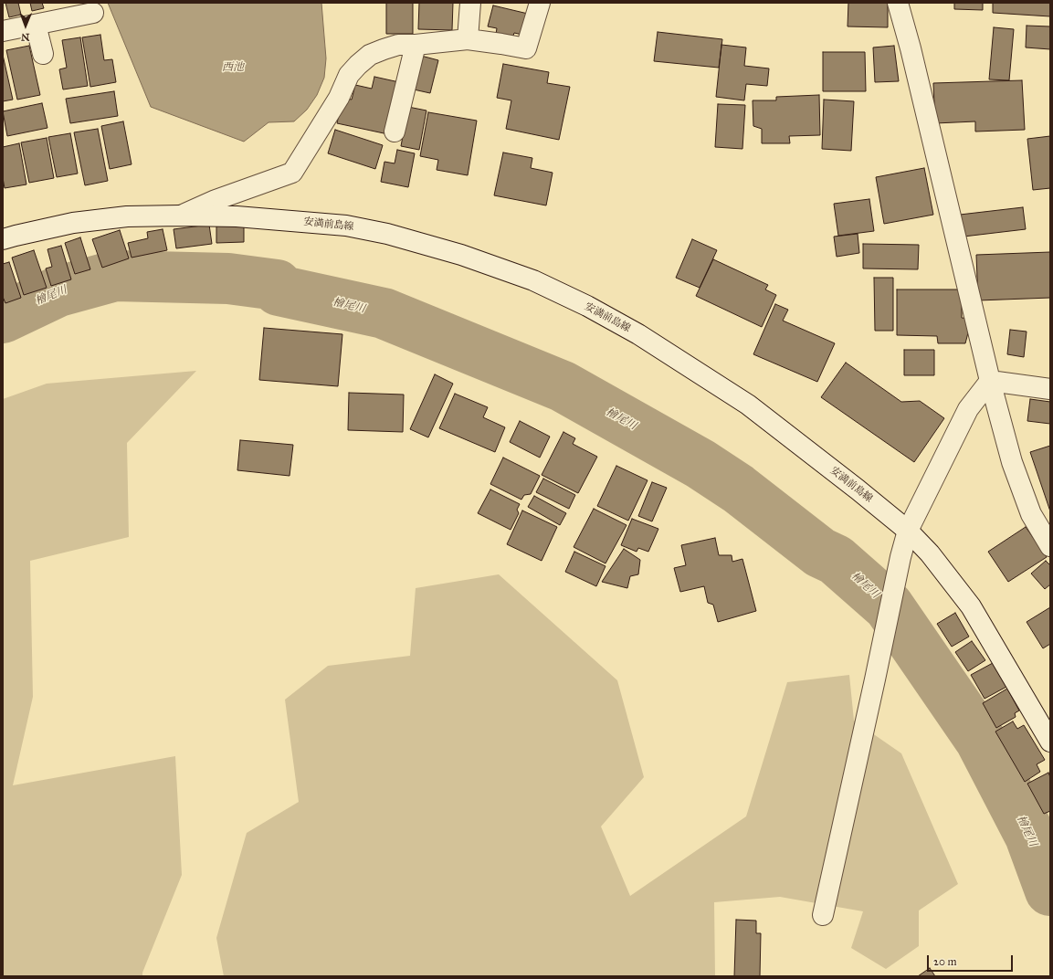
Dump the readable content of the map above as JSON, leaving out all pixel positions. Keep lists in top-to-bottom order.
{
  "streets": {
    "street": ["安満前島線"]
  },
  "water": ["西池", "檜尾川"],
  "scale_bar": "20 m",
  "north": "bottom"
}
